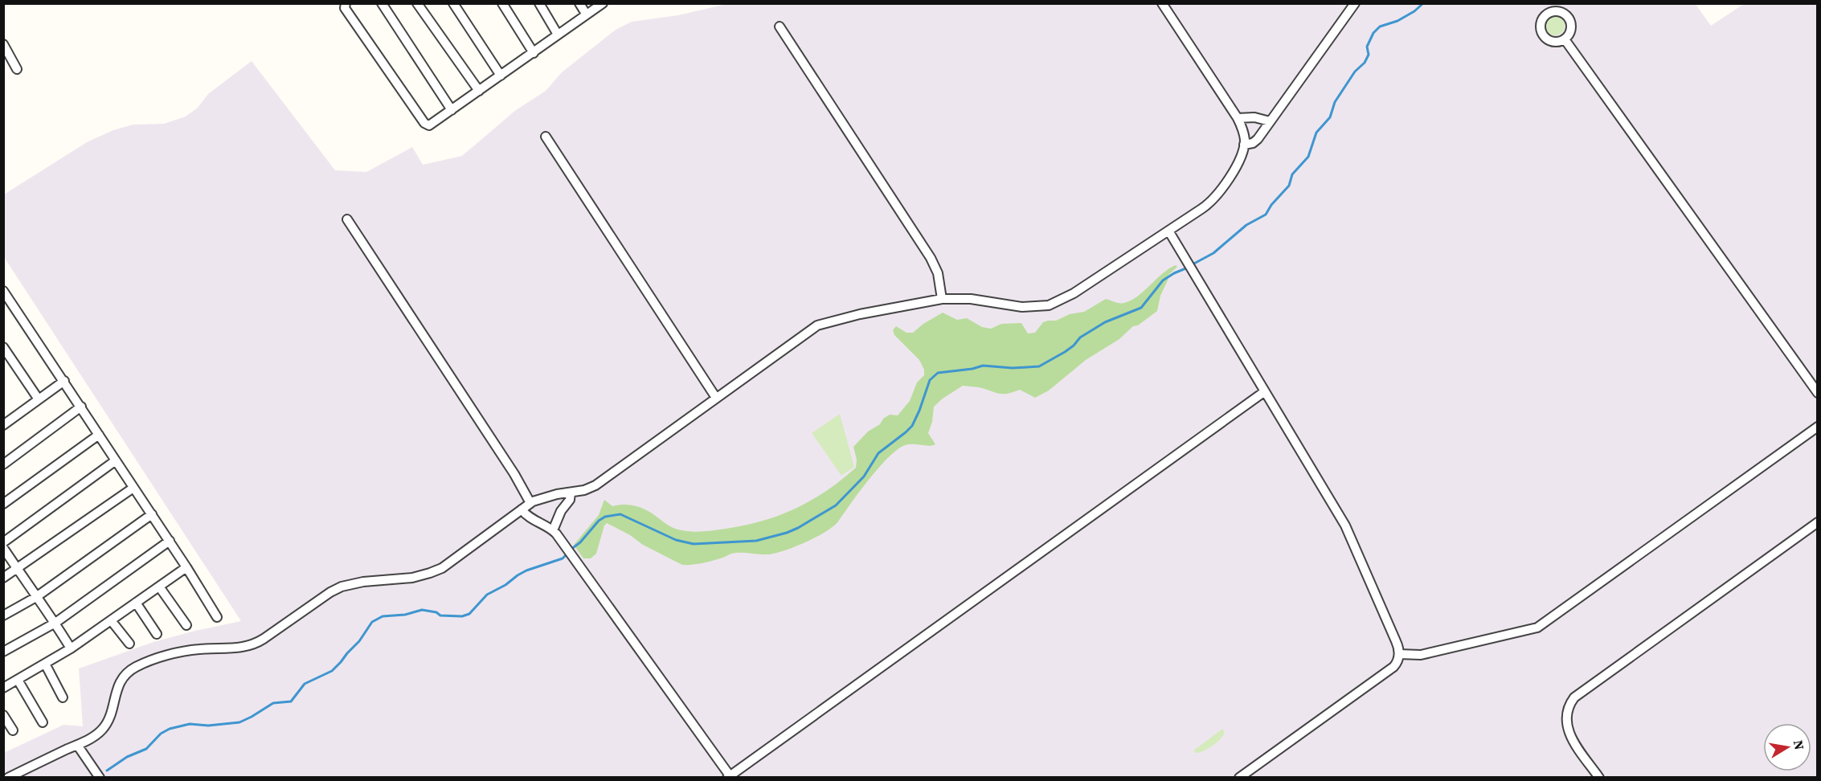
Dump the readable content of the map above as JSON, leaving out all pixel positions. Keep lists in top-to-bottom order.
{
  "north": "right"
}
